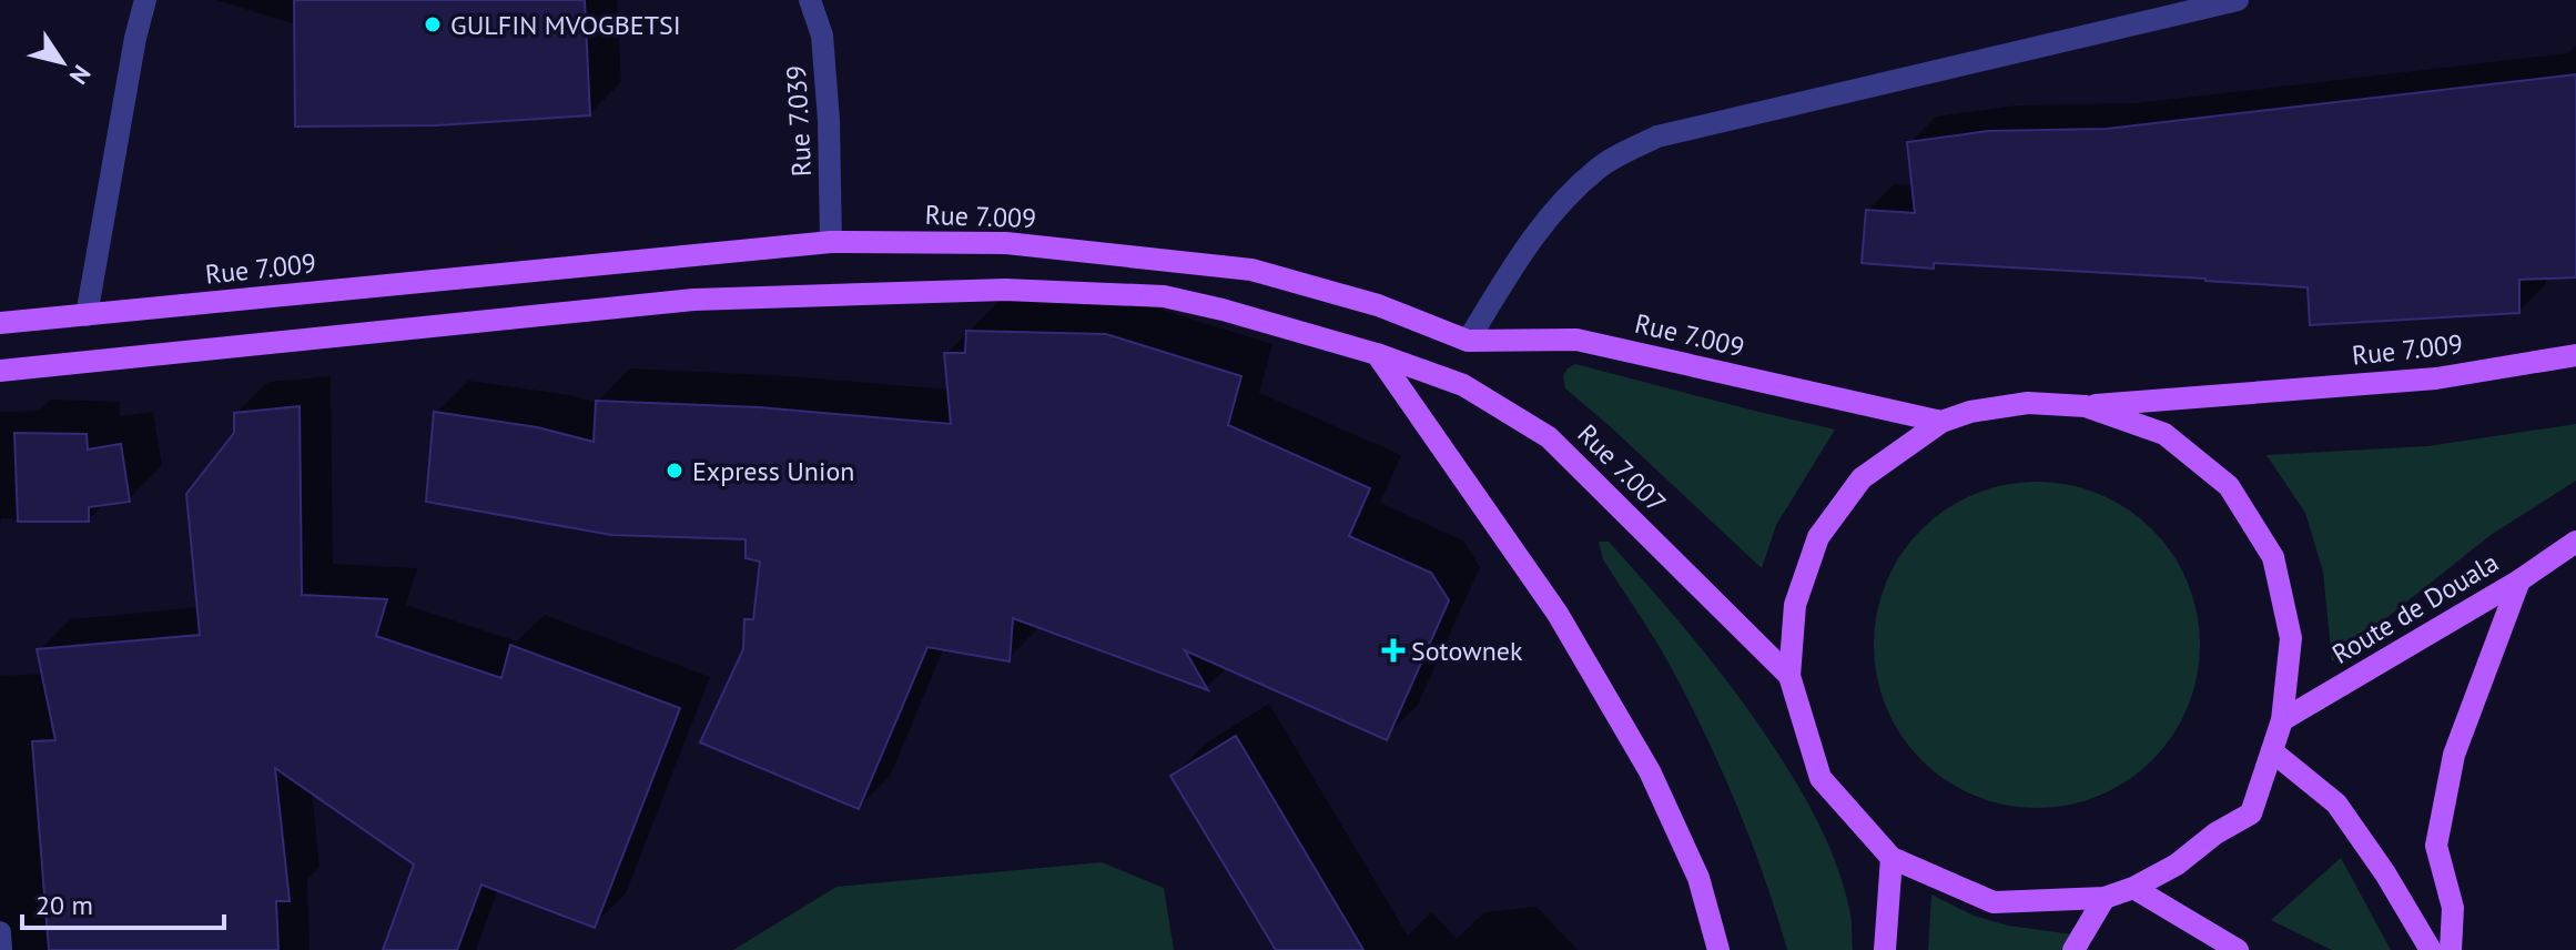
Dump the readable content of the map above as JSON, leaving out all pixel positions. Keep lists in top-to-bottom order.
{
  "streets": {
    "main road": ["Rue 7.009", "Rue 7.007", "Route de Douala"],
    "street": ["Rue 7.039"]
  },
  "crossings": [
    ["Rue 7.039", "Rue 7.009"],
    ["Rue 7.009", "Route de Douala"],
    ["Rue 7.007", "Route de Douala"]
  ],
  "places": {
    "other": ["GULFIN MVOGBETSI", "Express Union"],
    "health": ["Sotownek"]
  },
  "scale_bar": "20 m",
  "north": "bottom right"
}
